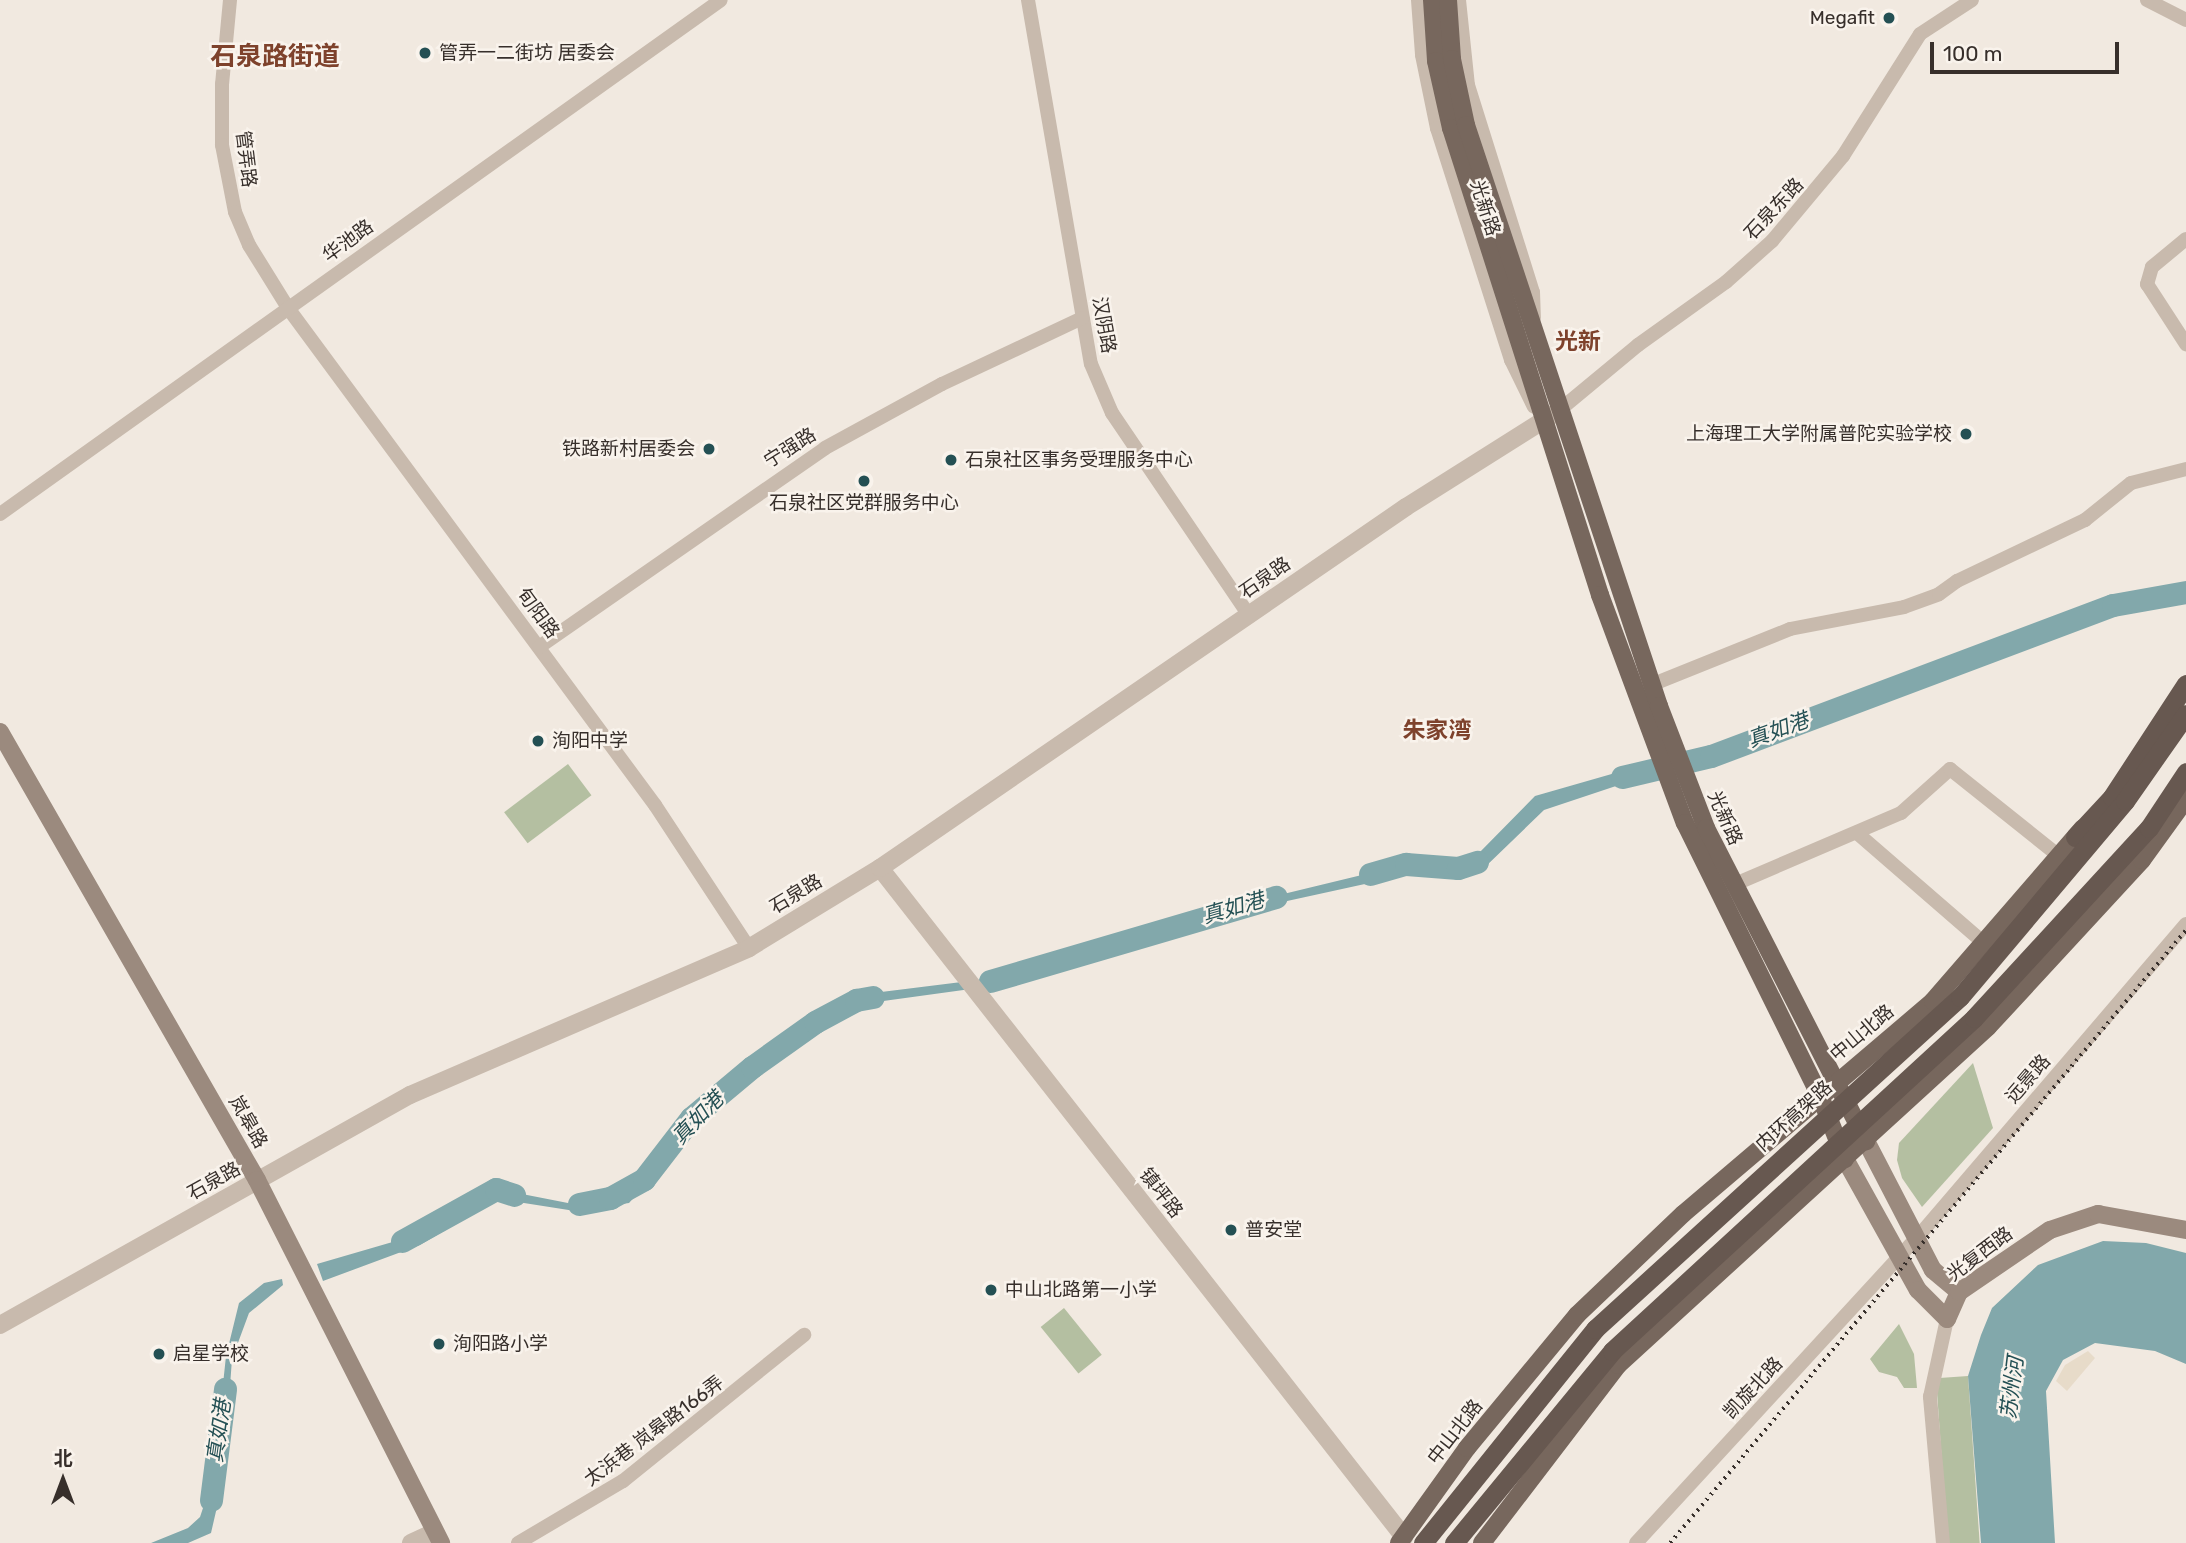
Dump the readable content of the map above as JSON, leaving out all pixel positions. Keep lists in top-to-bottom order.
{
  "streets": {
    "highway": ["内环高架路"],
    "main road": [
      "光新路",
      "中山北路",
      "岚皋路",
      "光复西路"
    ],
    "street": [
      "管弄路",
      "石泉东路",
      "华池路",
      "汉阴路",
      "宁强路",
      "石泉路",
      "旬阳路",
      "远景路",
      "镇坪路",
      "凯旋北路",
      "太浜巷 岚皋路166弄"
    ]
  },
  "crossings": [
    ["管弄路", "华池路"],
    ["管弄路", "旬阳路"],
    ["光新路", "石泉东路"],
    ["光新路", "石泉路"],
    ["光新路", "中山北路"],
    ["光新路", "远景路"],
    ["光新路", "光复西路"],
    ["光新路", "凯旋北路"],
    ["石泉东路", "石泉路"],
    ["华池路", "旬阳路"],
    ["汉阴路", "宁强路"],
    ["汉阴路", "石泉路"],
    ["宁强路", "旬阳路"],
    ["石泉路", "旬阳路"],
    ["石泉路", "岚皋路"],
    ["石泉路", "镇坪路"],
    ["中山北路", "内环高架路"],
    ["中山北路", "镇坪路"],
    ["远景路", "凯旋北路"],
    ["内环高架路", "镇坪路"]
  ],
  "districts": ["石泉路街道", "光新", "朱家湾"],
  "water": ["真如港", "苏州河"],
  "places": [
    "Megafit",
    "管弄一二街坊 居委会",
    "上海理工大学附属普陀实验学校",
    "铁路新村居委会",
    "石泉社区事务受理服务中心",
    "石泉社区党群服务中心",
    "洵阳中学",
    "普安堂",
    "中山北路第一小学",
    "洵阳路小学",
    "启星学校"
  ],
  "scale_bar": "100 m",
  "north": "top"
}
